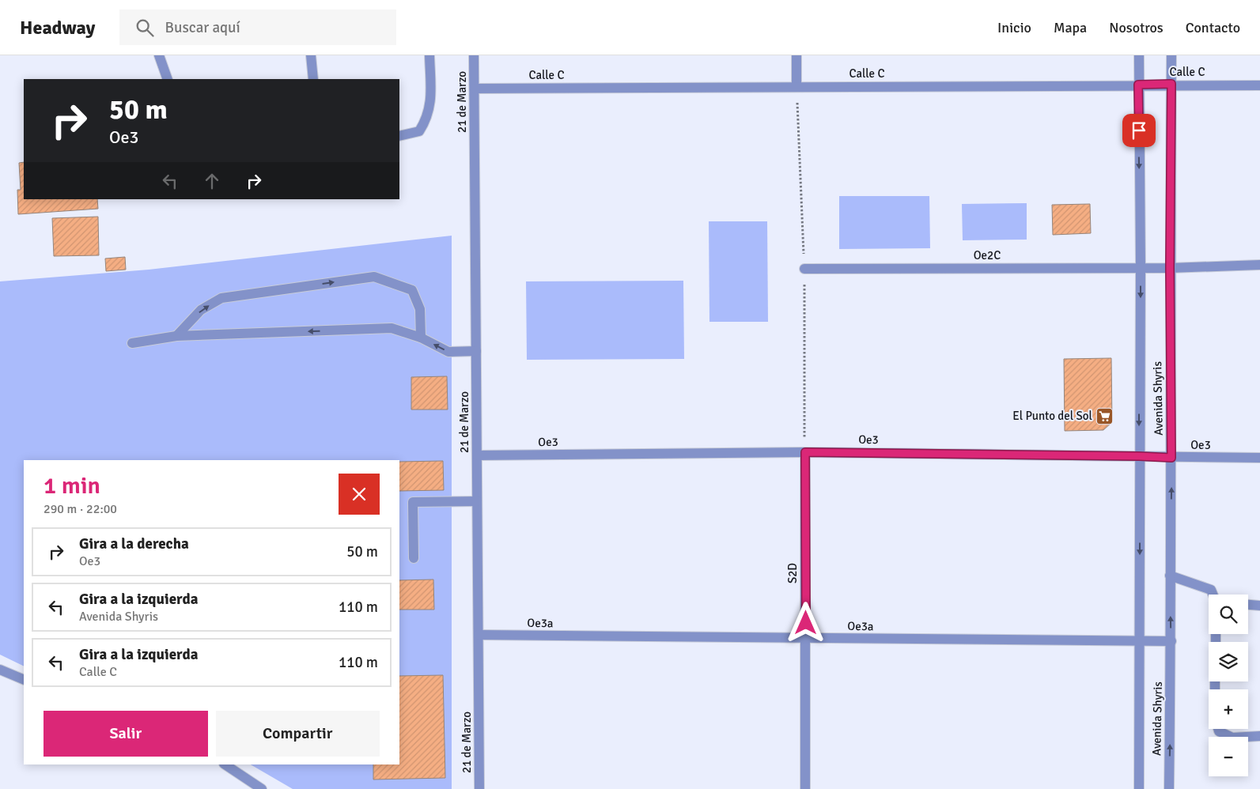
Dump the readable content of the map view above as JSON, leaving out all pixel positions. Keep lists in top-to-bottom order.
{
  "streets": {
    "street": [
      "Calle C",
      "21 de Marzo",
      "Oe2C",
      "Avenida Shyris",
      "Oe3",
      "S2D",
      "Oe3a"
    ]
  },
  "crossings": [
    ["Calle C", "21 de Marzo"],
    ["Calle C", "Avenida Shyris"],
    ["21 de Marzo", "Oe3"],
    ["21 de Marzo", "Oe3a"],
    ["Oe2C", "Avenida Shyris"],
    ["Avenida Shyris", "Oe3"],
    ["Avenida Shyris", "Oe3a"],
    ["Oe3", "S2D"],
    ["S2D", "Oe3a"]
  ],
  "places": {
    "supermarket": ["El Punto del Sol"]
  },
  "page": {
    "header": "Headway",
    "search": "Buscar aquí",
    "nav": [
      "Inicio",
      "Mapa",
      "Nosotros",
      "Contacto"
    ],
    "turn": ["50 m", "Oe3"],
    "heading": ["1 min", "290 m · 22:00"],
    "list": [
      {
        "name": "Gira a la derecha",
        "note": "Oe3",
        "value": "50 m"
      },
      {
        "name": "Gira a la izquierda",
        "note": "Avenida Shyris",
        "value": "110 m"
      },
      {
        "name": "Gira a la izquierda",
        "note": "Calle C",
        "value": "110 m"
      }
    ],
    "map_buttons": ["+", "−"],
    "buttons": ["Salir", "Compartir"]
  }
}
